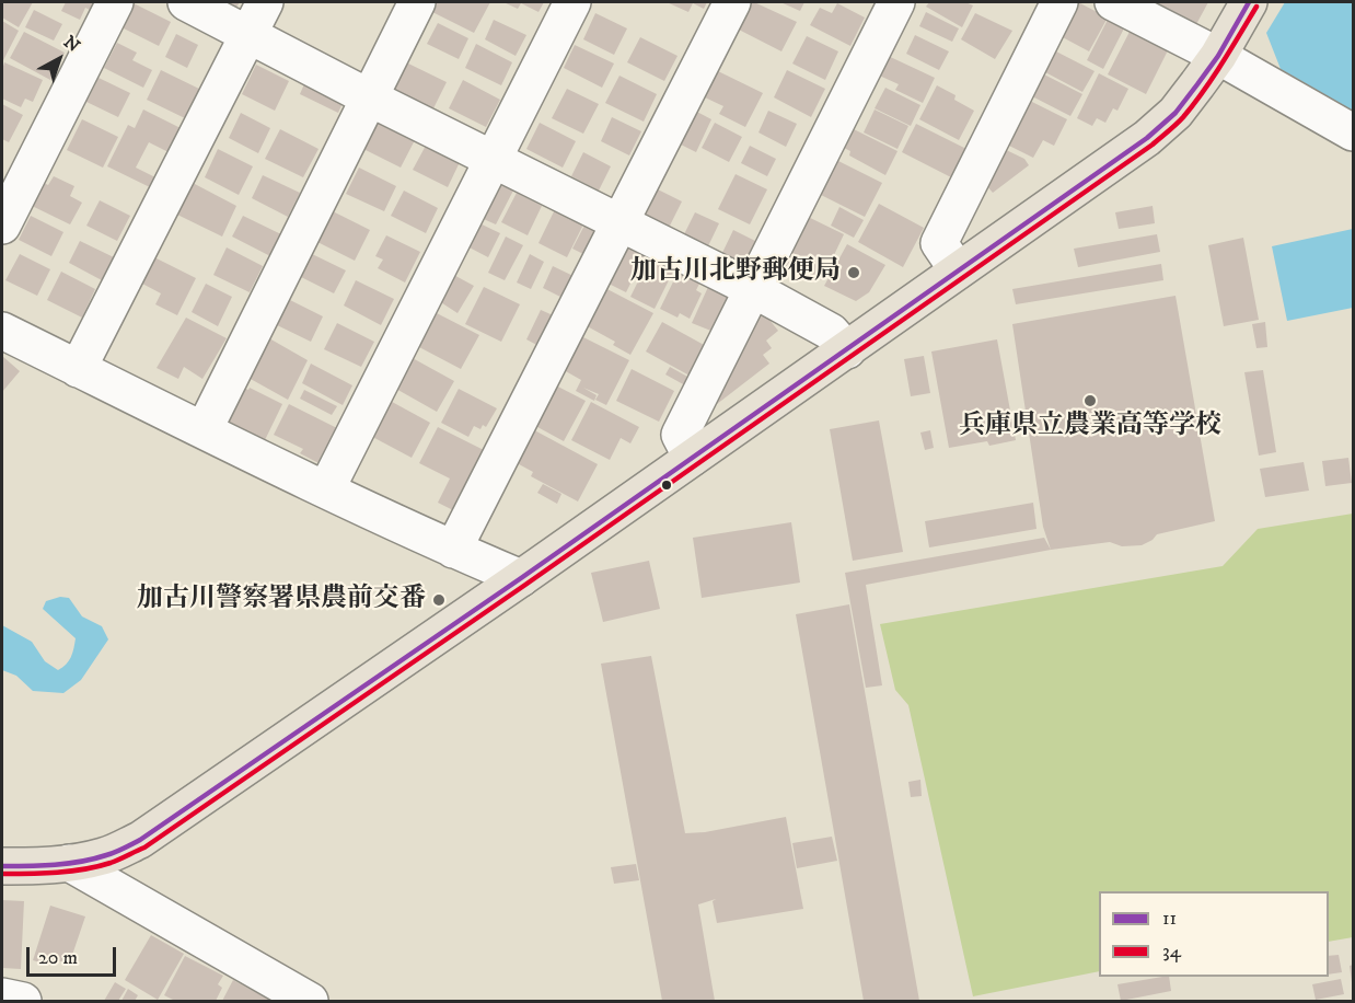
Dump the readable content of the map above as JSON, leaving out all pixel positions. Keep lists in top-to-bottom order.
{
  "places": ["加古川北野郵便局", "兵庫県立農業高等学校", "加古川警察署県農前交番"],
  "lines": ["transit line 11", "transit line 34"],
  "legend": ["11", "34"],
  "scale_bar": "20 m",
  "north": "top right"
}
